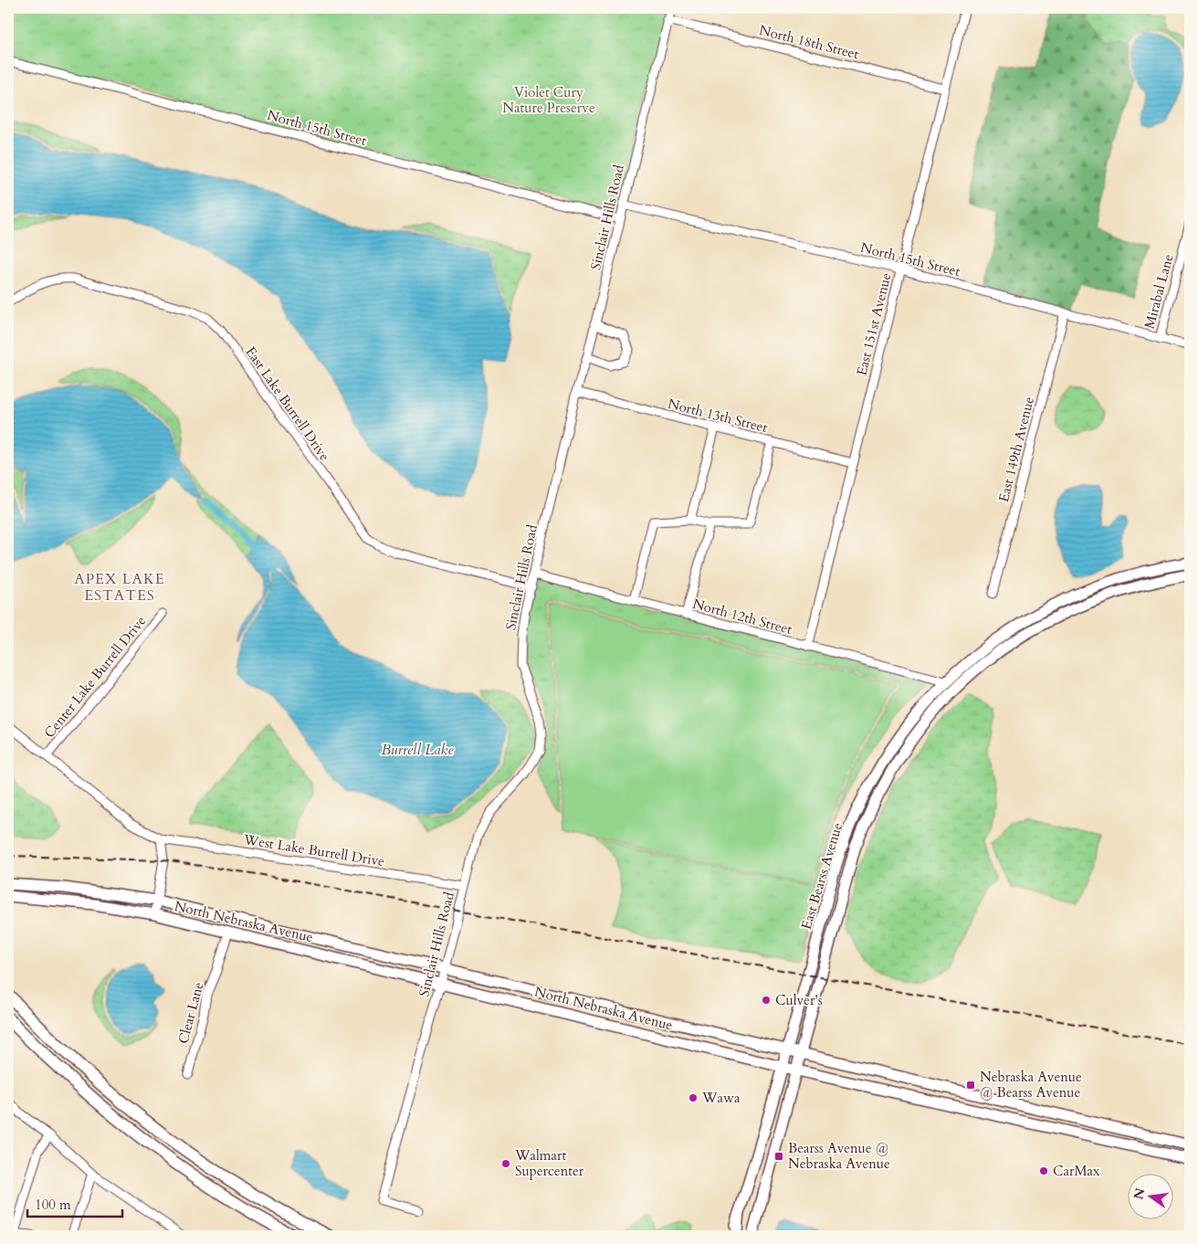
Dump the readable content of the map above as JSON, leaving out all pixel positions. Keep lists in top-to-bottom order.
{
  "streets": {
    "main road": ["East Bearss Avenue", "North Nebraska Avenue"],
    "street": [
      "North 18th Street",
      "North 15th Street",
      "Sinclair Hills Road",
      "Mirabal Lane",
      "East 151st Avenue",
      "East Lake Burrell Drive",
      "North 13th Street",
      "East 149th Avenue",
      "North 12th Street",
      "Center Lake Burrell Drive",
      "West Lake Burrell Drive",
      "Clear Lane"
    ]
  },
  "crossings": [
    ["North 18th Street", "Sinclair Hills Road"],
    ["North 18th Street", "East 151st Avenue"],
    ["North 15th Street", "Sinclair Hills Road"],
    ["North 15th Street", "Mirabal Lane"],
    ["North 15th Street", "East 151st Avenue"],
    ["North 15th Street", "East 149th Avenue"],
    ["Sinclair Hills Road", "East Lake Burrell Drive"],
    ["Sinclair Hills Road", "North 13th Street"],
    ["Sinclair Hills Road", "North 12th Street"],
    ["Sinclair Hills Road", "West Lake Burrell Drive"],
    ["Sinclair Hills Road", "North Nebraska Avenue"],
    ["East 151st Avenue", "North 13th Street"],
    ["East 151st Avenue", "North 12th Street"],
    ["North 12th Street", "East Bearss Avenue"],
    ["Center Lake Burrell Drive", "West Lake Burrell Drive"],
    ["East Bearss Avenue", "North Nebraska Avenue"],
    ["North Nebraska Avenue", "Clear Lane"]
  ],
  "districts": ["APEX LAKE ESTATES"],
  "water": ["Burrell Lake"],
  "parks": ["Violet Cury Nature Preserve"],
  "places": {
    "other": [
      "Culver's",
      "Wawa",
      "Walmart Supercenter",
      "CarMax"
    ],
    "transit": ["Nebraska Avenue @ Bearss Avenue", "Bearss Avenue @ Nebraska Avenue"]
  },
  "scale_bar": "100 m",
  "north": "left"
}
